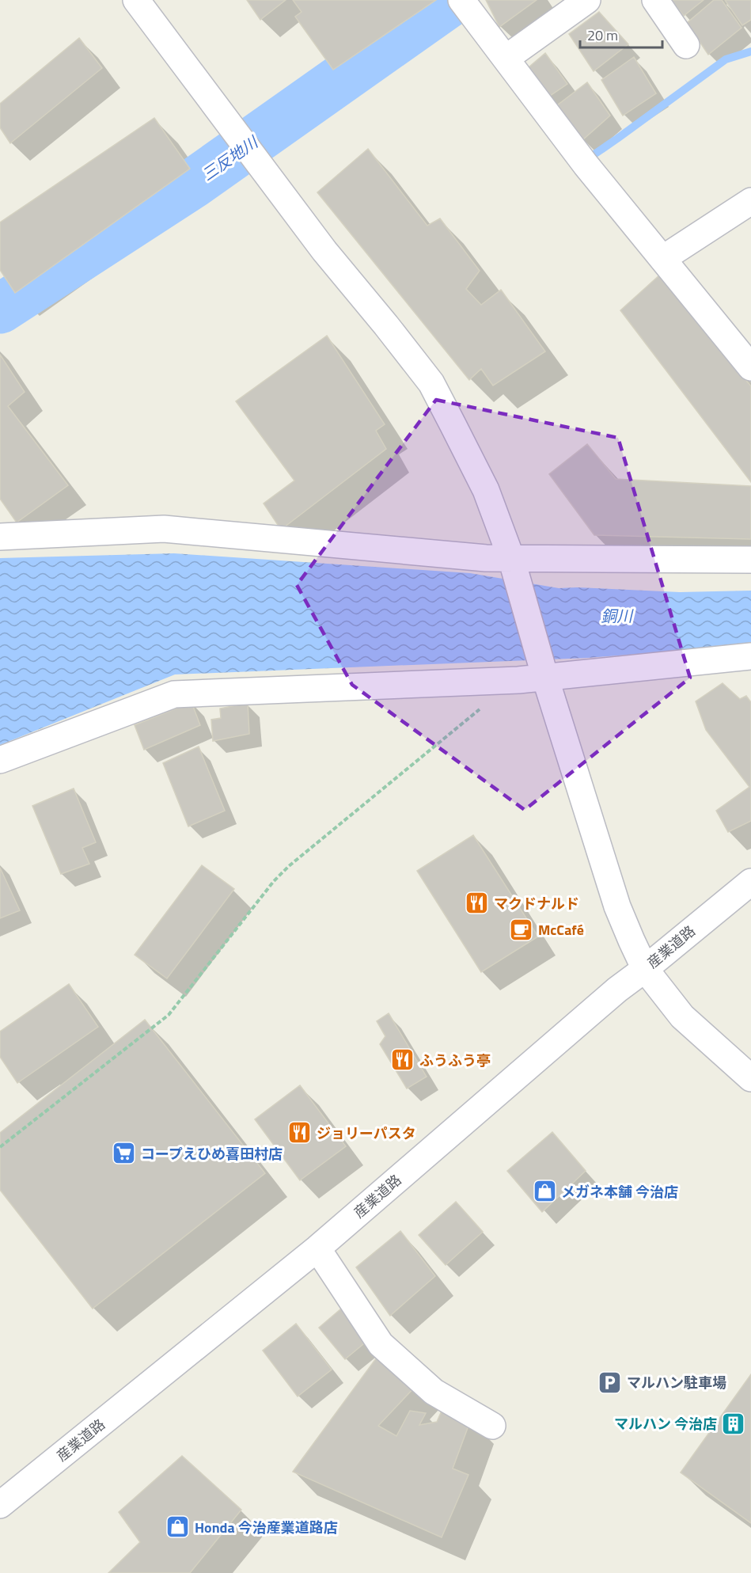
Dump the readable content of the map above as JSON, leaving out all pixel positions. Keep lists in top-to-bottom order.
{
  "streets": {
    "street": ["産業道路"]
  },
  "water": ["三反地川", "銅川"],
  "places": {
    "restaurant": ["マクドナルド", "ふうふう亭", "ジョリーパスタ"],
    "cafe": ["McCafé"],
    "supermarket": ["コープえひめ喜田村店"],
    "shop": ["メガネ本舗 今治店", "Honda 今治産業道路店"],
    "parking": ["マルハン駐車場"],
    "building": ["マルハン 今治店"]
  },
  "scale_bar": "20 m"
}
